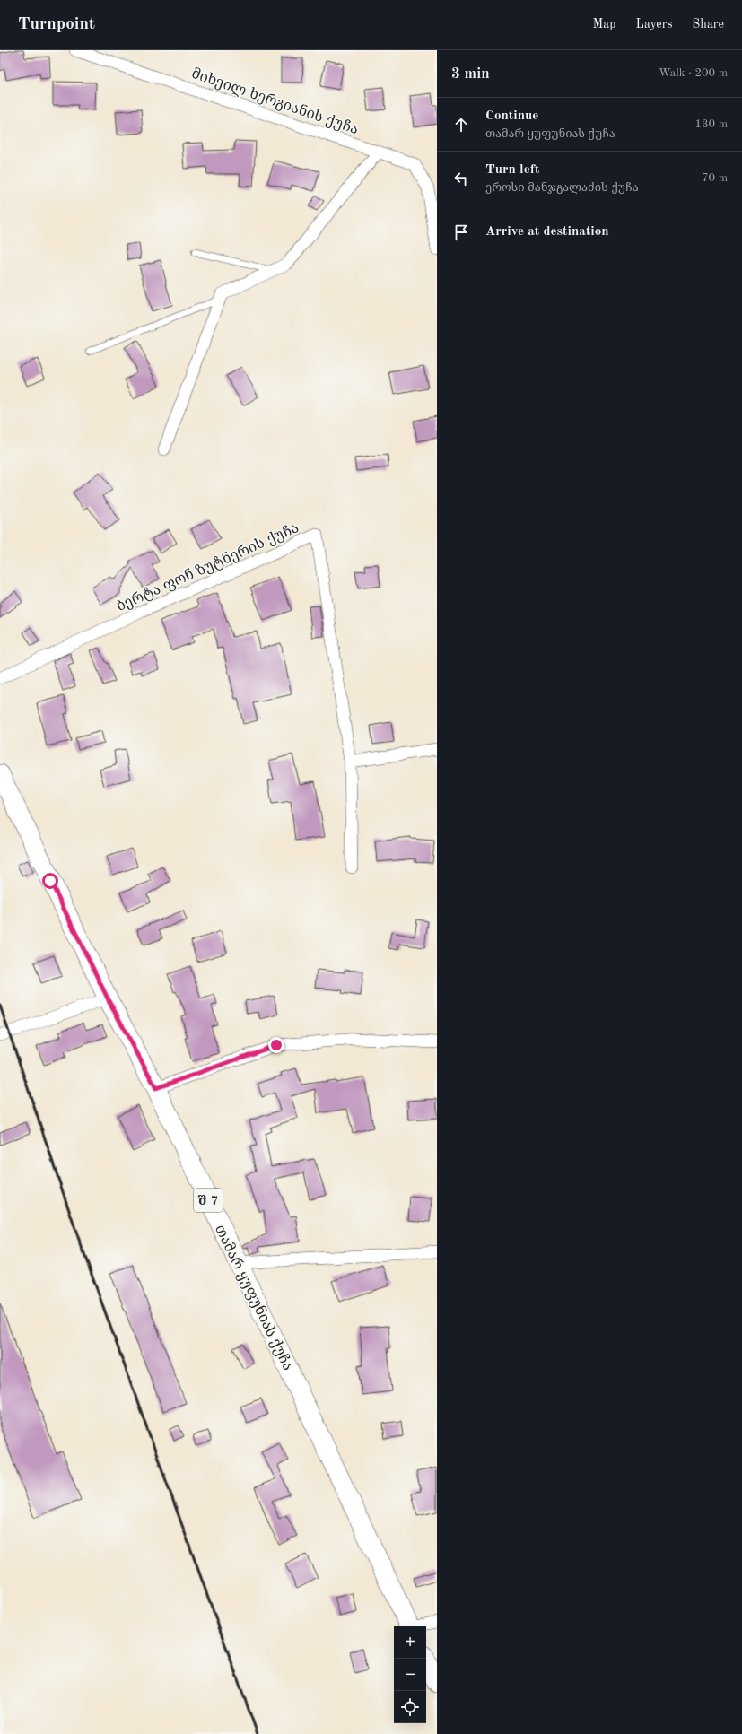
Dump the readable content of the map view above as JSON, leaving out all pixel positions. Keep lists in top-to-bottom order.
{
  "streets": {
    "main road": ["შ 7", "თამარ ყუფუნიას ქუჩა"],
    "street": ["მიხეილ ხერგიანის ქუჩა", "ბერტა ფონ ზუტნერის ქუჩა"]
  },
  "page": {
    "header": "Turnpoint",
    "nav": ["Map", "Layers", "Share"],
    "heading": ["3 min", "Walk · 200 m"],
    "list": [
      ["Continue", "თამარ ყუფუნიას ქუჩა", "130 m"],
      ["Turn left", "ეროსი მანჯგალაძის ქუჩა", "70 m"],
      "Arrive at destination"
    ],
    "map_buttons": ["+", "−"]
  }
}
